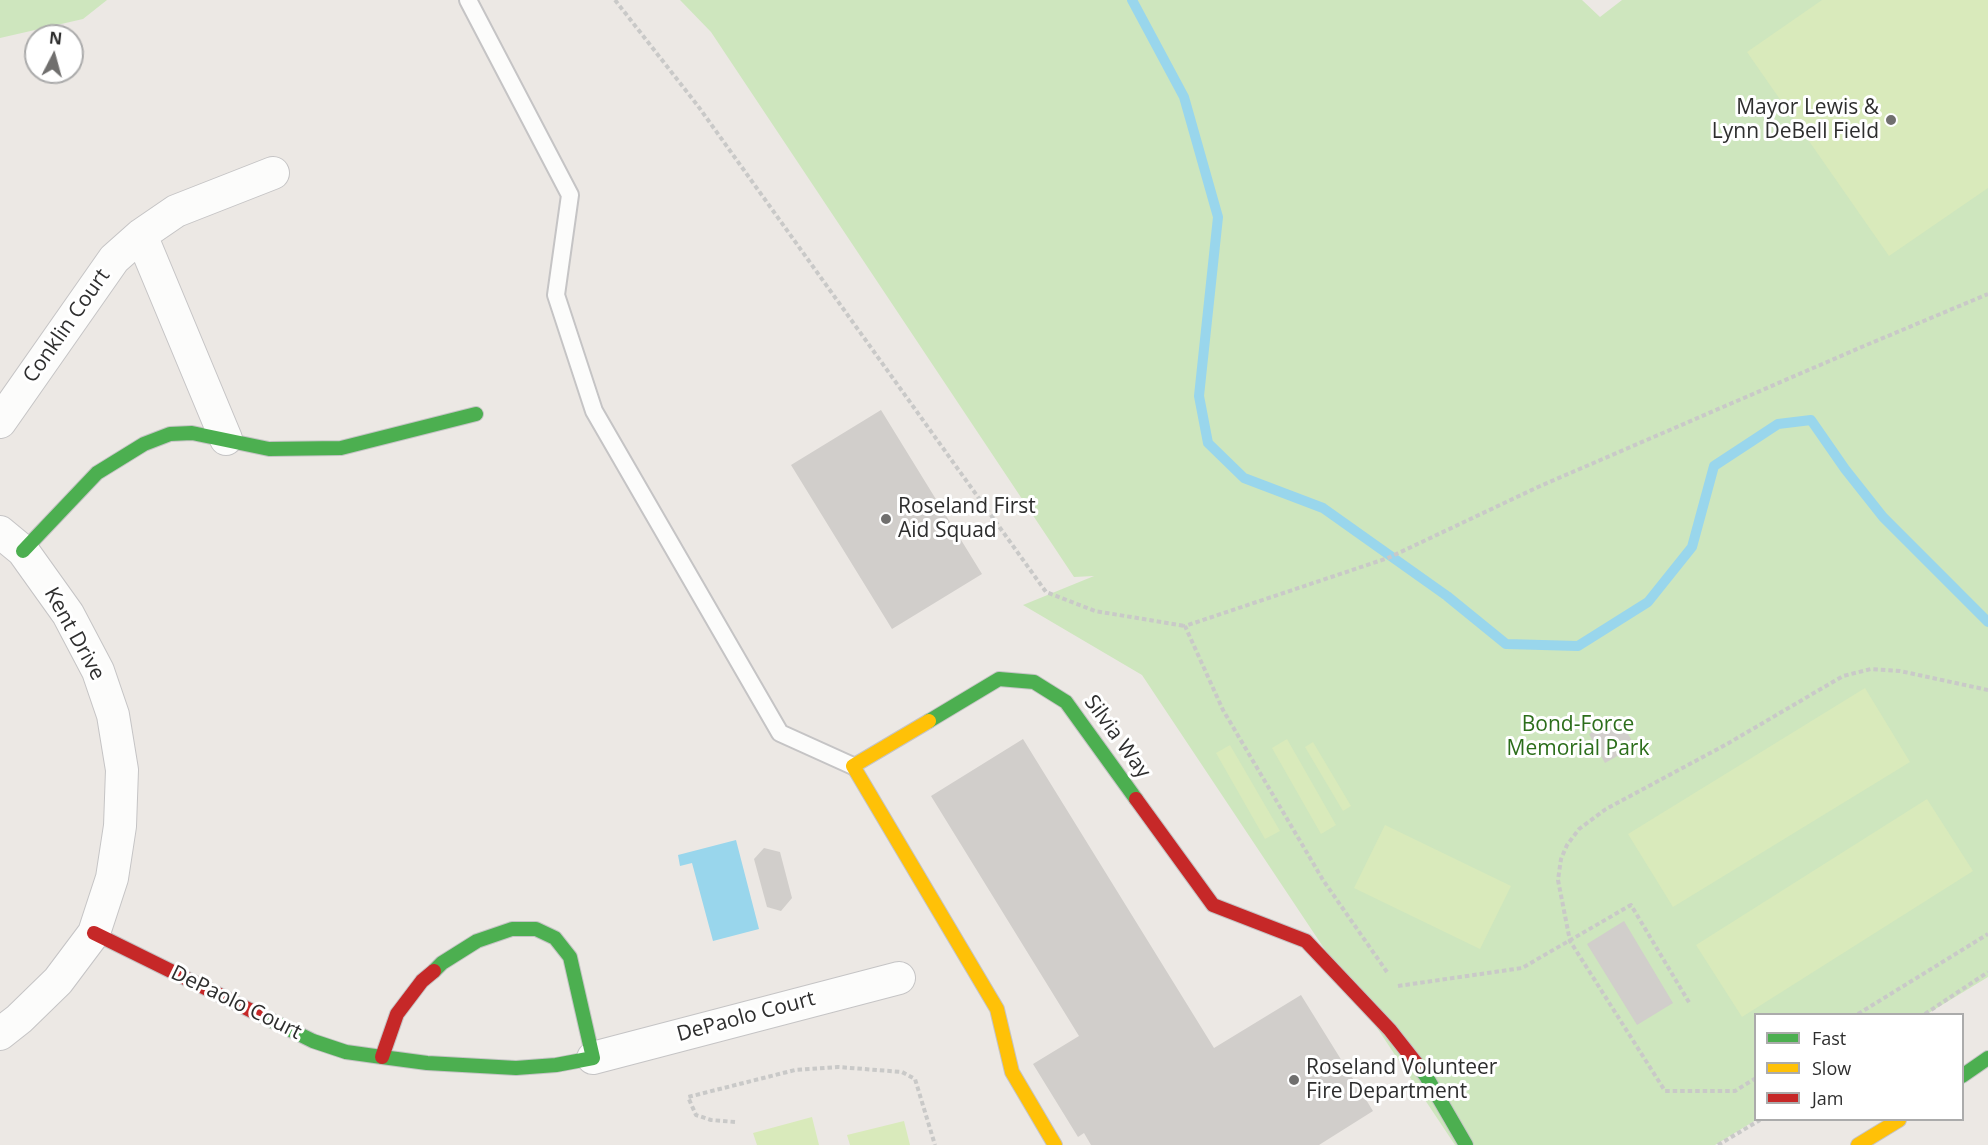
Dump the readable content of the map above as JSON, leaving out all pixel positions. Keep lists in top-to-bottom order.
{
  "streets": {
    "street": [
      "Conklin Court",
      "Kent Drive",
      "Silvia Way",
      "DePaolo Court"
    ]
  },
  "crossings": [
    ["Kent Drive", "DePaolo Court"]
  ],
  "parks": ["Bond-Force Memorial Park"],
  "places": ["Mayor Lewis & Lynn DeBell Field", "Roseland First Aid Squad", "Roseland Volunteer Fire Department"],
  "legend": ["Fast", "Slow", "Jam"],
  "north": "top"
}
